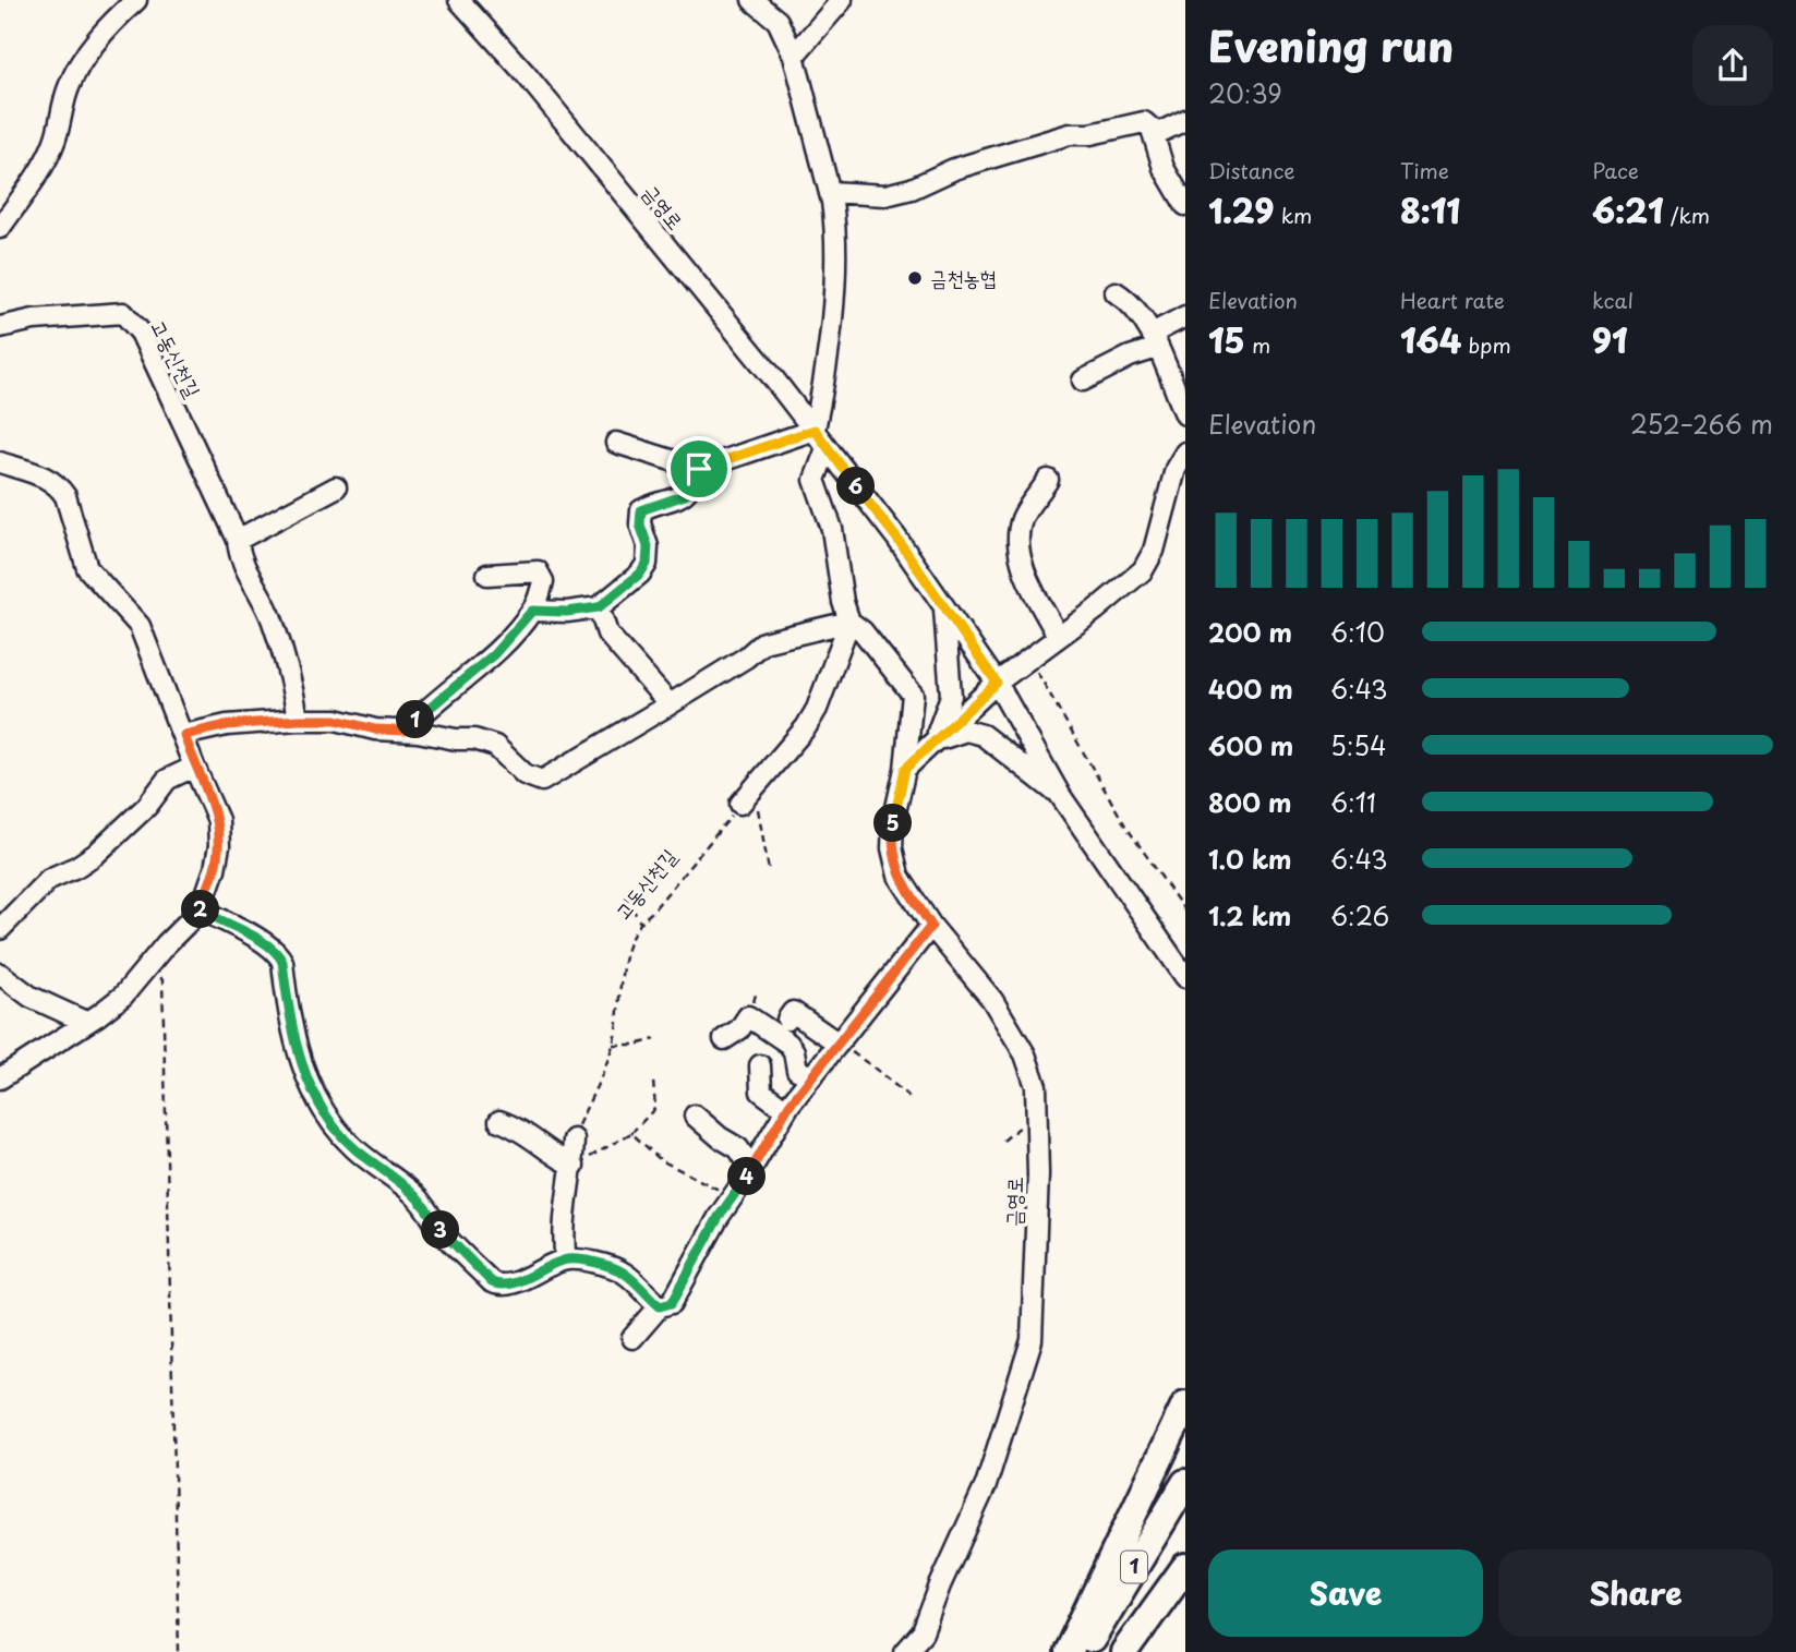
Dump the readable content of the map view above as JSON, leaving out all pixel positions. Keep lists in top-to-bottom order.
{
  "streets": {
    "highway": ["1"],
    "street": ["금영로", "고동신천길"]
  },
  "places": ["금천농협"],
  "page": {
    "heading": ["Evening run", "20:39"],
    "stats": [
      ["Distance", "1.29 km"],
      ["Time", "8:11"],
      ["Pace", "6:21 /km"],
      ["Elevation", "15 m"],
      ["Heart rate", "164 bpm"],
      ["kcal", "91"]
    ],
    "chart": ["Elevation", "252–266 m"],
    "pins": [
      "6",
      "1",
      "5",
      "2",
      "4",
      "3"
    ],
    "list": [
      {
        "name": "200 m",
        "note": "6:10"
      },
      {
        "name": "400 m",
        "note": "6:43"
      },
      {
        "name": "600 m",
        "note": "5:54"
      },
      {
        "name": "800 m",
        "note": "6:11"
      },
      {
        "name": "1.0 km",
        "note": "6:43"
      },
      {
        "name": "1.2 km",
        "note": "6:26"
      }
    ],
    "buttons": ["Save", "Share"]
  }
}
